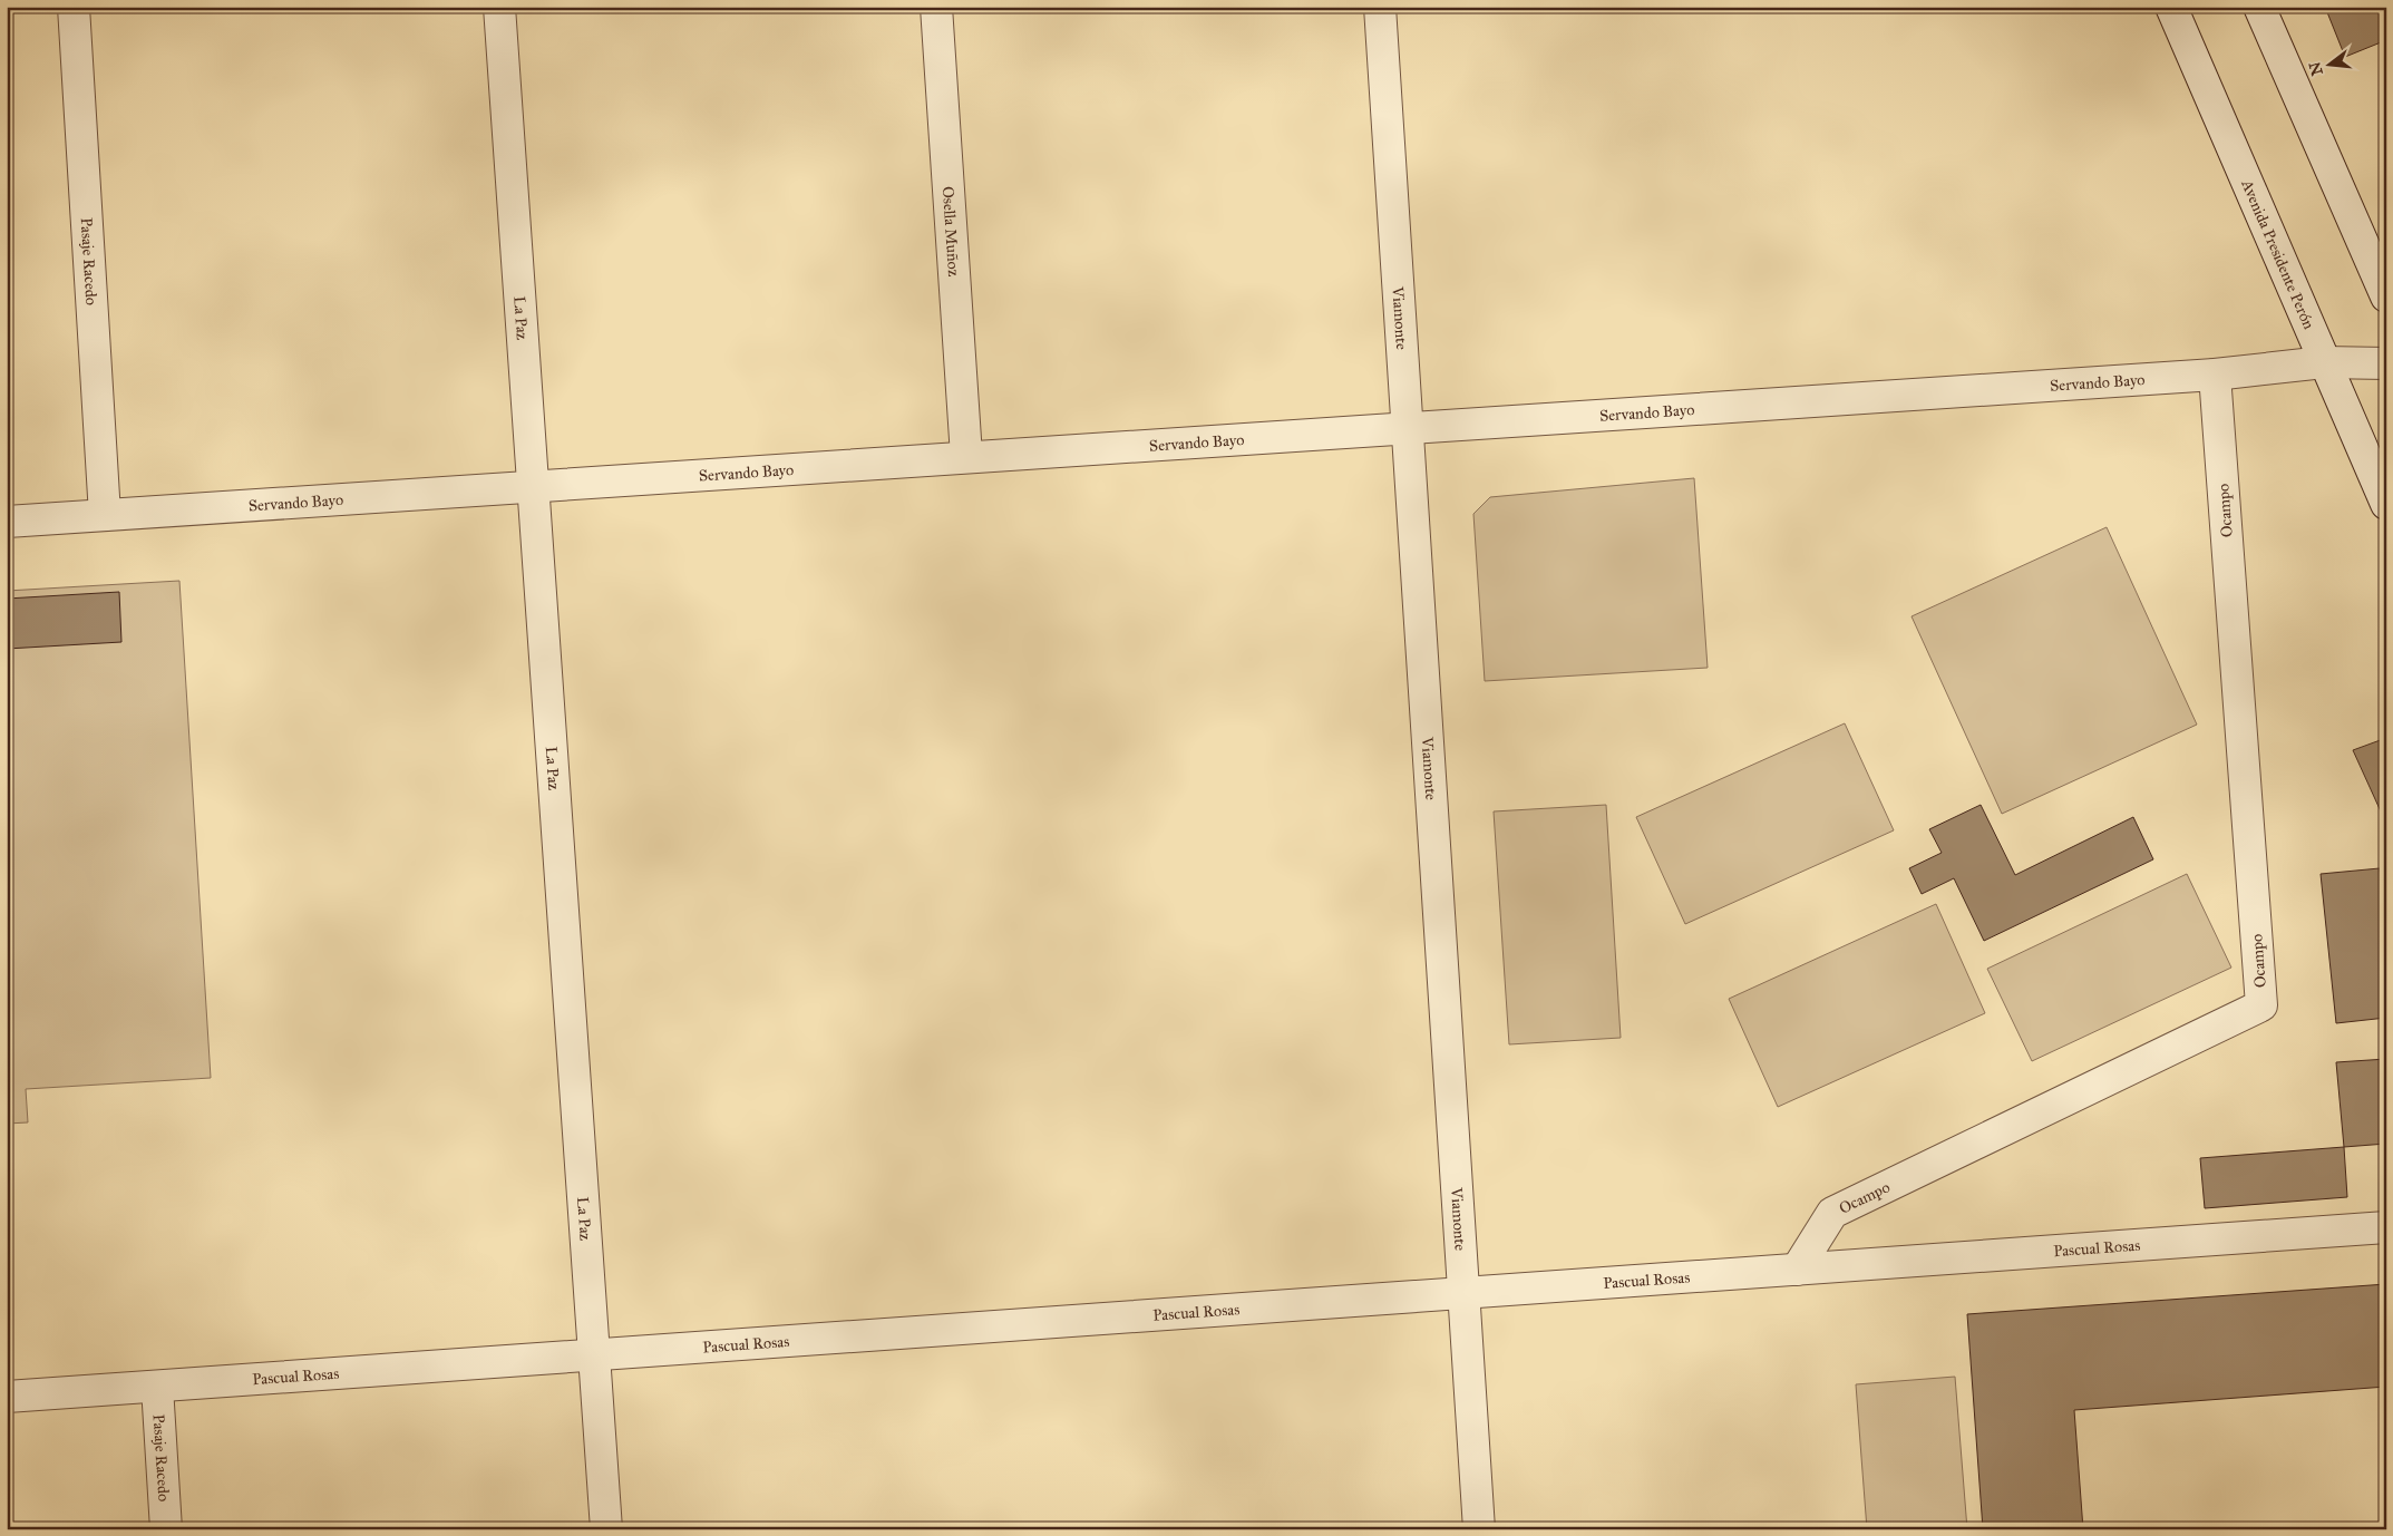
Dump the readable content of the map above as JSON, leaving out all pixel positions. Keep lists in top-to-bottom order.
{
  "streets": {
    "street": [
      "Osella Muñoz",
      "Avenida Presidente Perón",
      "Pasaje Racedo",
      "La Paz",
      "Viamonte",
      "Servando Bayo",
      "Ocampo",
      "Pascual Rosas"
    ]
  },
  "crossings": [
    ["Osella Muñoz", "Servando Bayo"],
    ["Avenida Presidente Perón", "Servando Bayo"],
    ["Pasaje Racedo", "Servando Bayo"],
    ["Pasaje Racedo", "Pascual Rosas"],
    ["La Paz", "Servando Bayo"],
    ["La Paz", "Pascual Rosas"],
    ["Viamonte", "Servando Bayo"],
    ["Viamonte", "Pascual Rosas"],
    ["Servando Bayo", "Ocampo"],
    ["Ocampo", "Pascual Rosas"]
  ],
  "north": "left"
}
